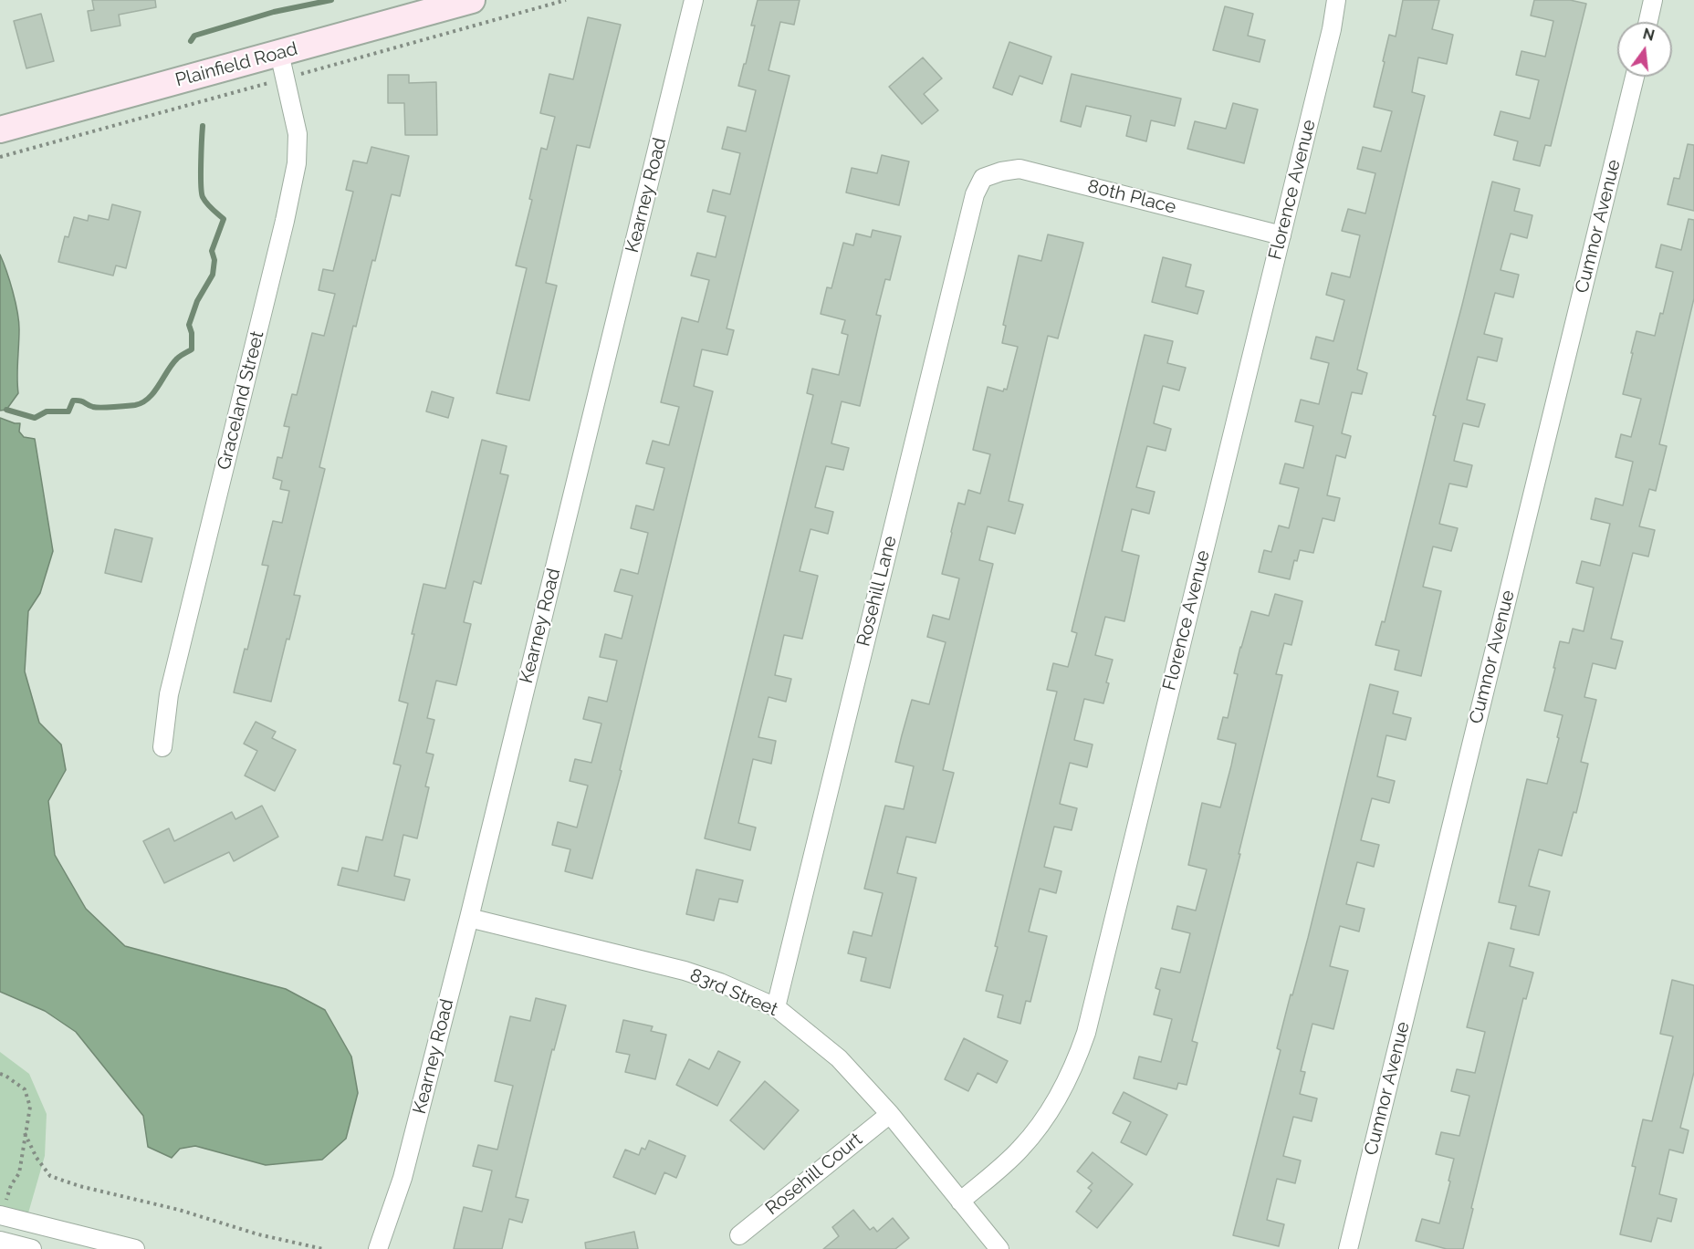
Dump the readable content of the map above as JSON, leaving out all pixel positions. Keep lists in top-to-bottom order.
{
  "streets": {
    "main road": ["Plainfield Road"],
    "street": [
      "Florence Avenue",
      "Kearney Road",
      "80th Place",
      "Cumnor Avenue",
      "Graceland Street",
      "Rosehill Lane",
      "83rd Street",
      "Rosehill Court"
    ]
  },
  "crossings": [
    ["Plainfield Road", "Graceland Street"],
    ["Florence Avenue", "80th Place"],
    ["Florence Avenue", "83rd Street"],
    ["Kearney Road", "83rd Street"],
    ["80th Place", "Rosehill Lane"],
    ["Rosehill Lane", "83rd Street"],
    ["83rd Street", "Rosehill Court"]
  ],
  "north": "top"
}
